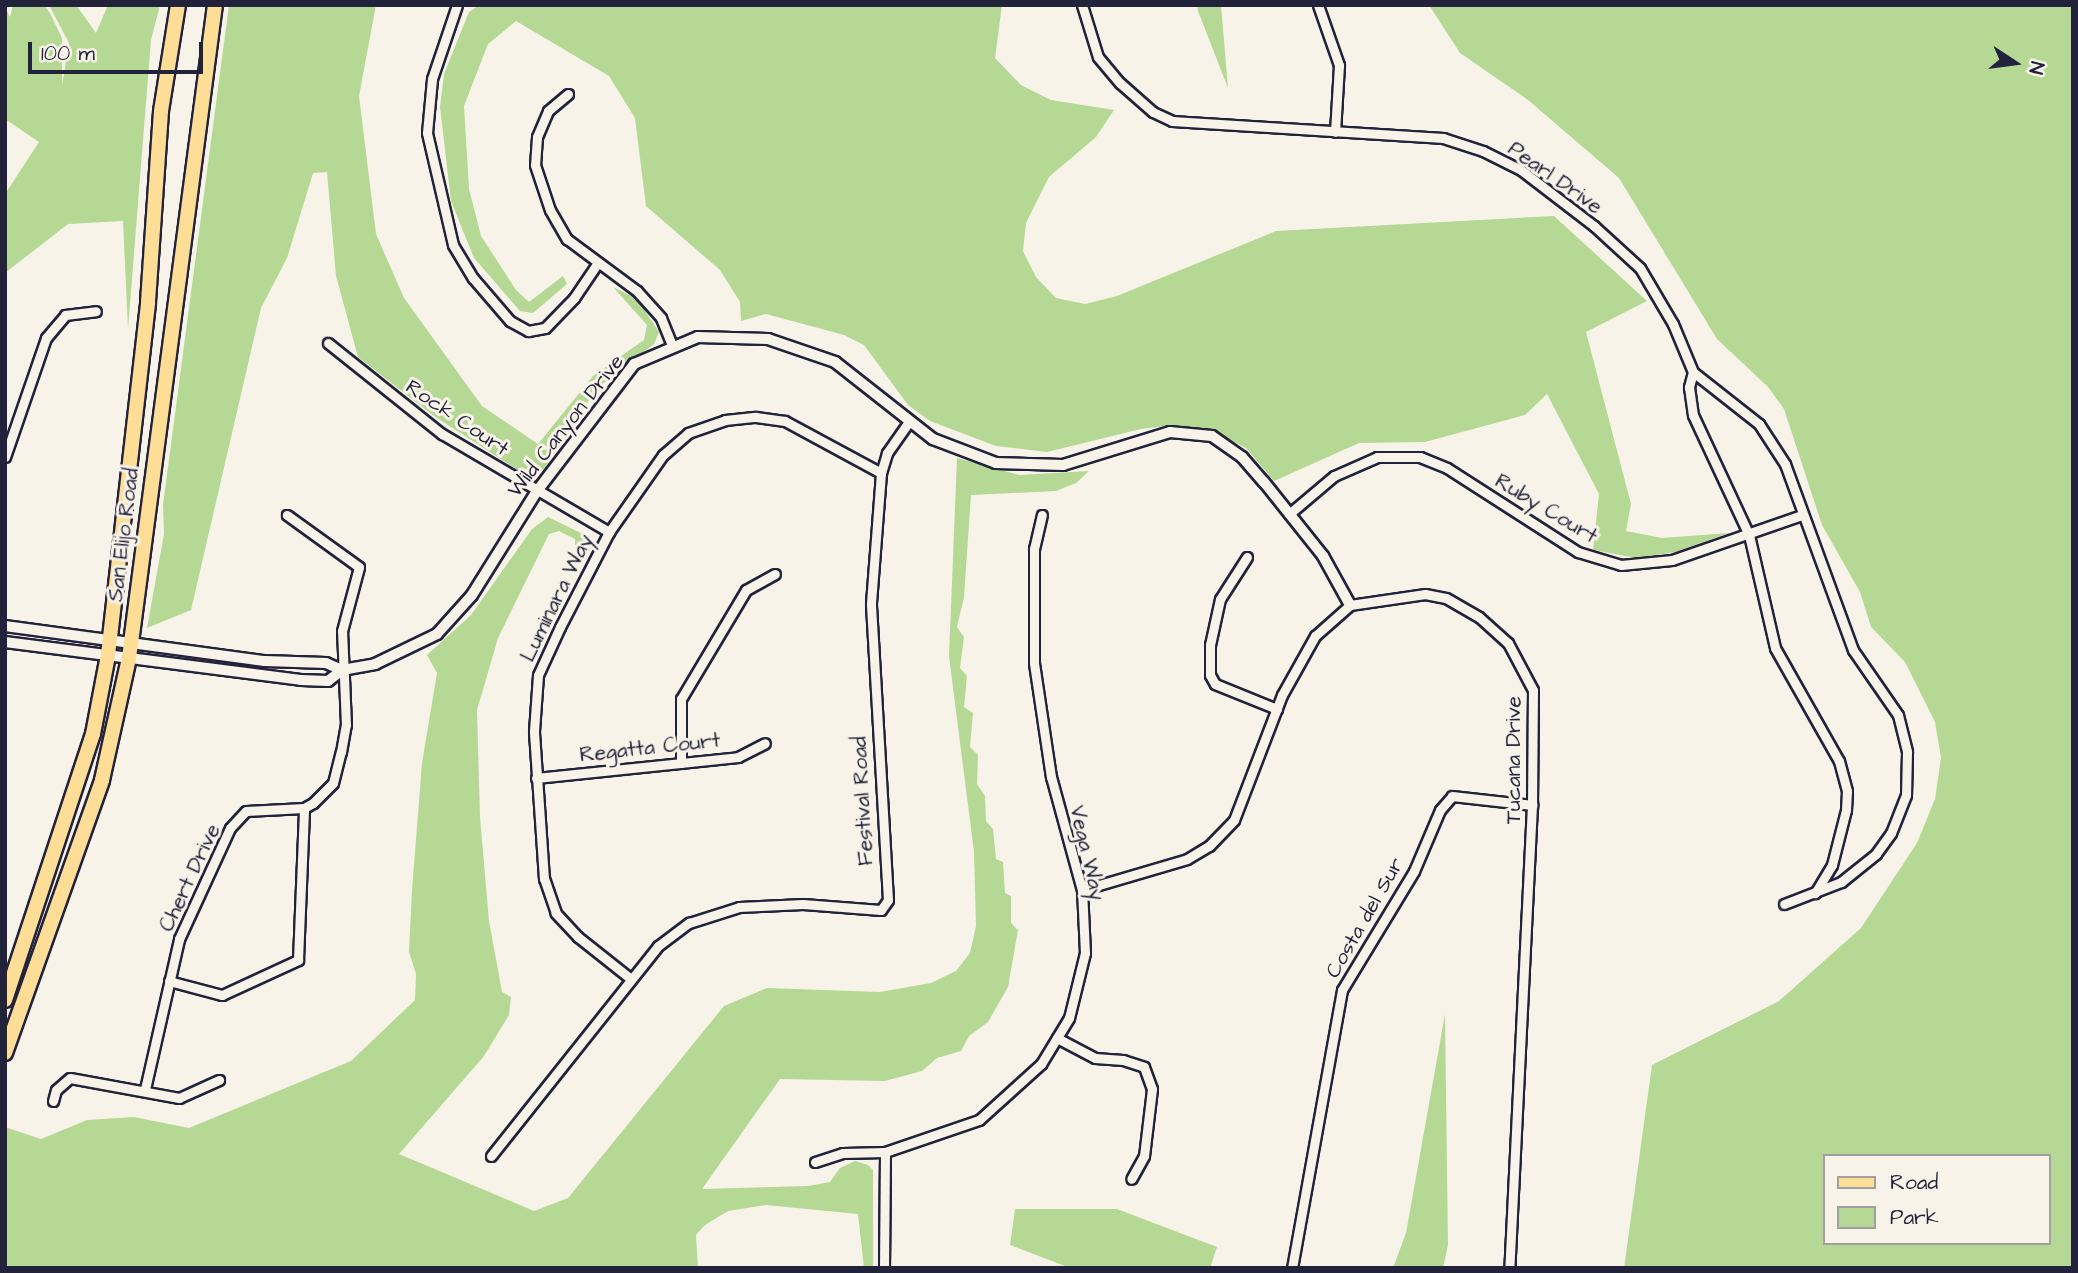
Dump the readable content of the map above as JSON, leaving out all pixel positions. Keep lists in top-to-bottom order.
{
  "streets": {
    "main road": ["San Elijo Road"],
    "street": [
      "Pearl Drive",
      "Rock Court",
      "Wild Canyon Drive",
      "Ruby Court",
      "Luminara Way",
      "Regatta Court",
      "Tucana Drive",
      "Festival Road",
      "Vega Way",
      "Chert Drive",
      "Costa del Sur"
    ]
  },
  "crossings": [
    ["Pearl Drive", "Ruby Court"],
    ["Rock Court", "Wild Canyon Drive"],
    ["Rock Court", "Luminara Way"],
    ["Wild Canyon Drive", "Ruby Court"],
    ["Wild Canyon Drive", "San Elijo Road"],
    ["Wild Canyon Drive", "Tucana Drive"],
    ["Wild Canyon Drive", "Festival Road"],
    ["Luminara Way", "Regatta Court"],
    ["Luminara Way", "Festival Road"],
    ["Tucana Drive", "Vega Way"],
    ["Tucana Drive", "Costa del Sur"]
  ],
  "legend": ["Road", "Park"],
  "scale_bar": "100 m",
  "north": "right"
}
